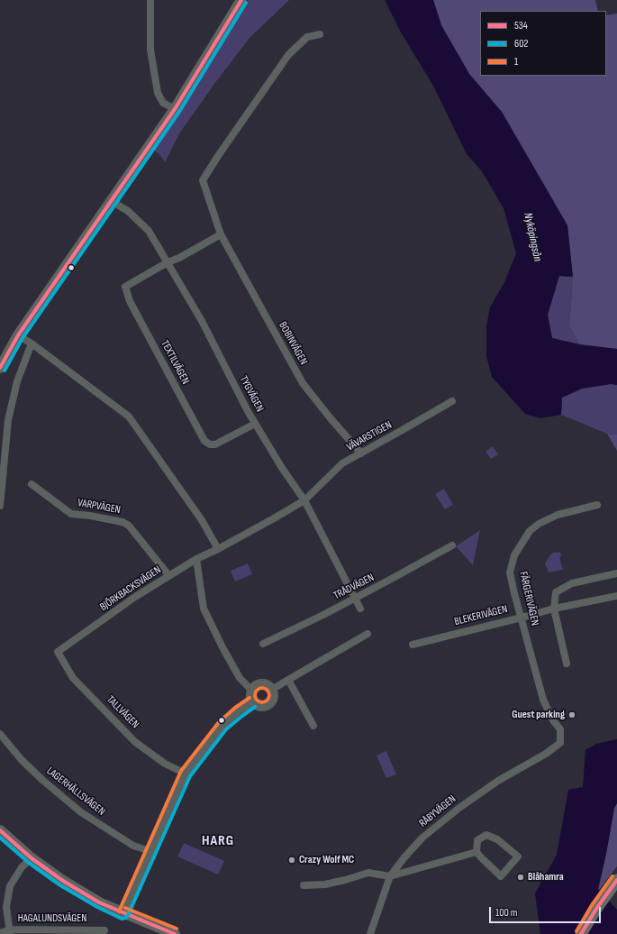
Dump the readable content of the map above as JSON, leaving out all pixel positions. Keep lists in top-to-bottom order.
{
  "streets": {
    "street": [
      "BOBINVÄGEN",
      "TEXTILVÄGEN",
      "TYGVÄGEN",
      "VÄVARSTIGEN",
      "VARPVÄGEN",
      "TRÅDVÄGEN",
      "BJÖRKBACKSVÄGEN",
      "FÄRGERIVÄGEN",
      "BLEKERIVÄGEN",
      "TALLVÄGEN",
      "LAGERHÄLLSVÄGEN",
      "RÅBYVÄGEN",
      "HAGALUNDSVÄGEN"
    ]
  },
  "crossings": [
    ["BOBINVÄGEN", "VÄVARSTIGEN"],
    ["TEXTILVÄGEN", "TYGVÄGEN"],
    ["TYGVÄGEN", "VÄVARSTIGEN"],
    ["TYGVÄGEN", "TRÅDVÄGEN"],
    ["VÄVARSTIGEN", "BJÖRKBACKSVÄGEN"],
    ["VARPVÄGEN", "BJÖRKBACKSVÄGEN"],
    ["BJÖRKBACKSVÄGEN", "TALLVÄGEN"],
    ["FÄRGERIVÄGEN", "BLEKERIVÄGEN"],
    ["FÄRGERIVÄGEN", "RÅBYVÄGEN"]
  ],
  "districts": ["HARG"],
  "water": ["Nyköpingsån"],
  "places": ["Guest parking", "Crazy Wolf MC", "Blåhamra"],
  "lines": ["transit line 534", "transit line 602", "transit line 1"],
  "legend": ["534", "602", "1"],
  "scale_bar": "100 m"
}
